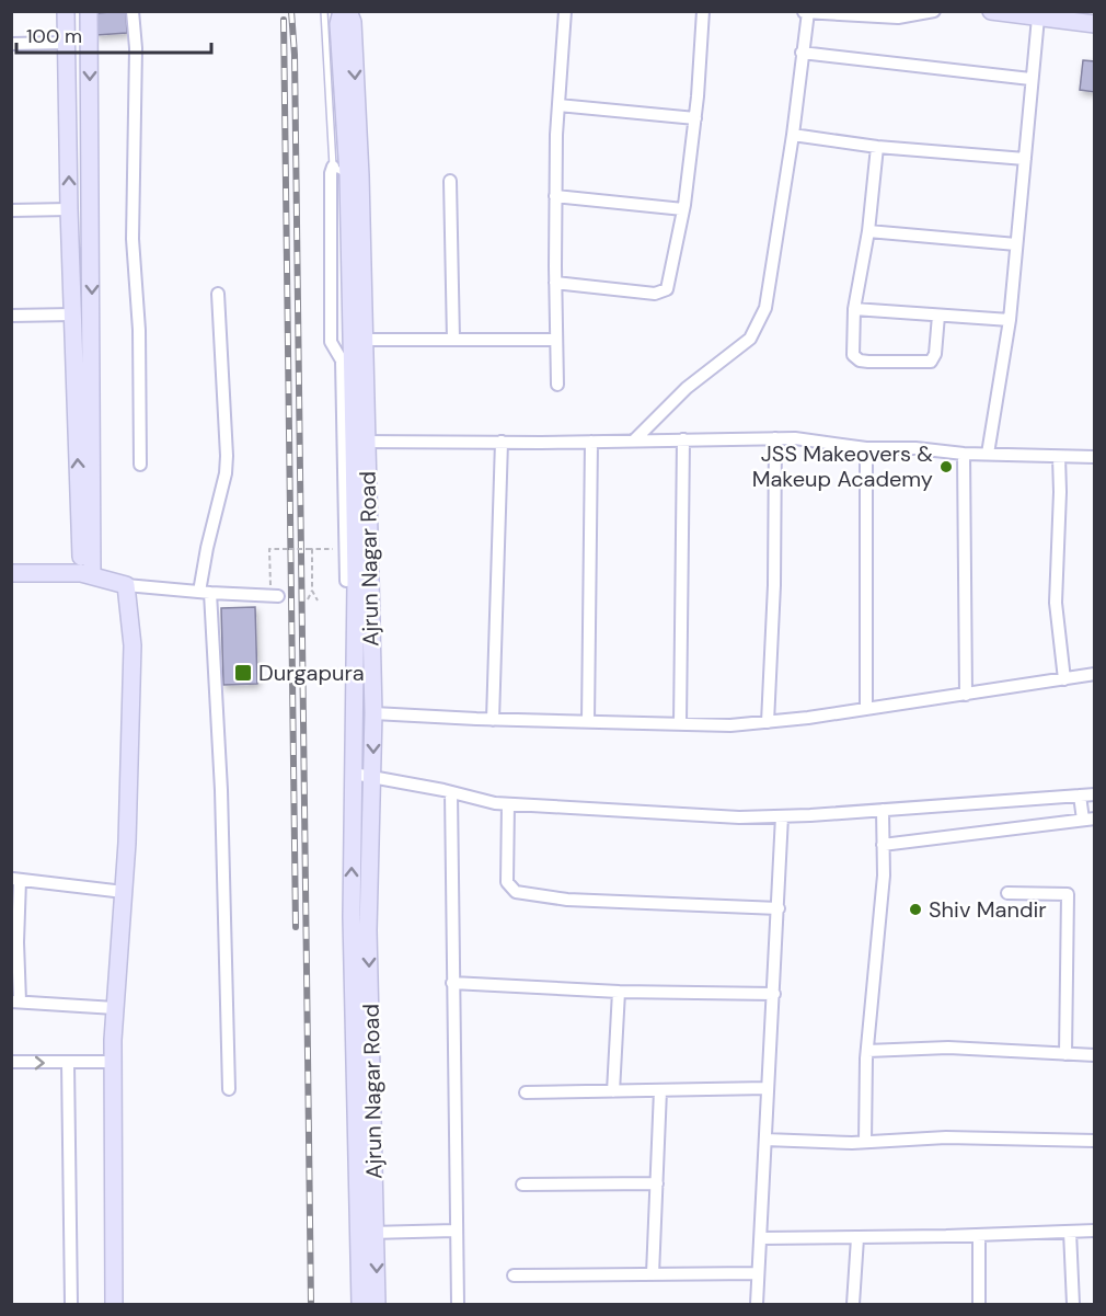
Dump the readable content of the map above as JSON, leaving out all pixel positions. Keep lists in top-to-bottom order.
{
  "streets": {
    "street": ["Ajrun Nagar Road"]
  },
  "places": {
    "other": ["JSS Makeovers & Makeup Academy", "Shiv Mandir"],
    "transit": ["Durgapura"]
  },
  "scale_bar": "100 m"
}
